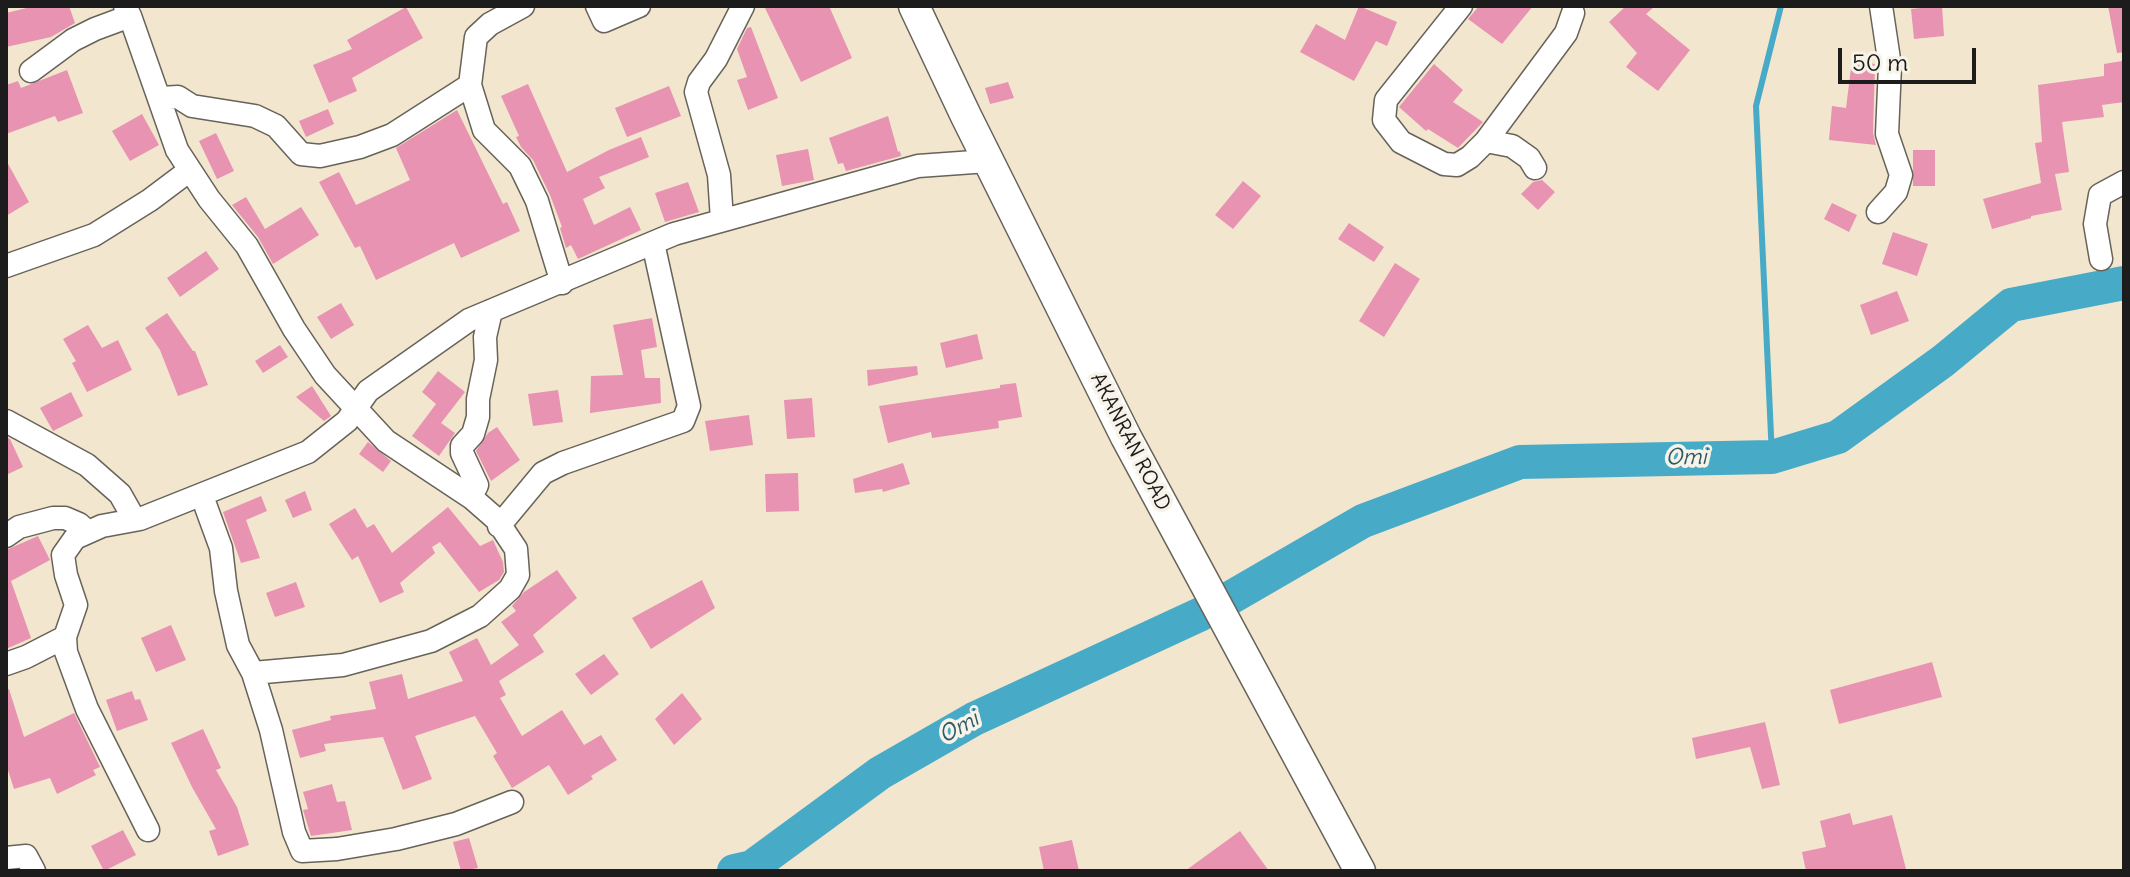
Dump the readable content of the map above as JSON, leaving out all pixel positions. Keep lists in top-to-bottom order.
{
  "streets": {
    "main road": ["AKANRAN ROAD"]
  },
  "water": ["Omi"],
  "scale_bar": "50 m"
}
